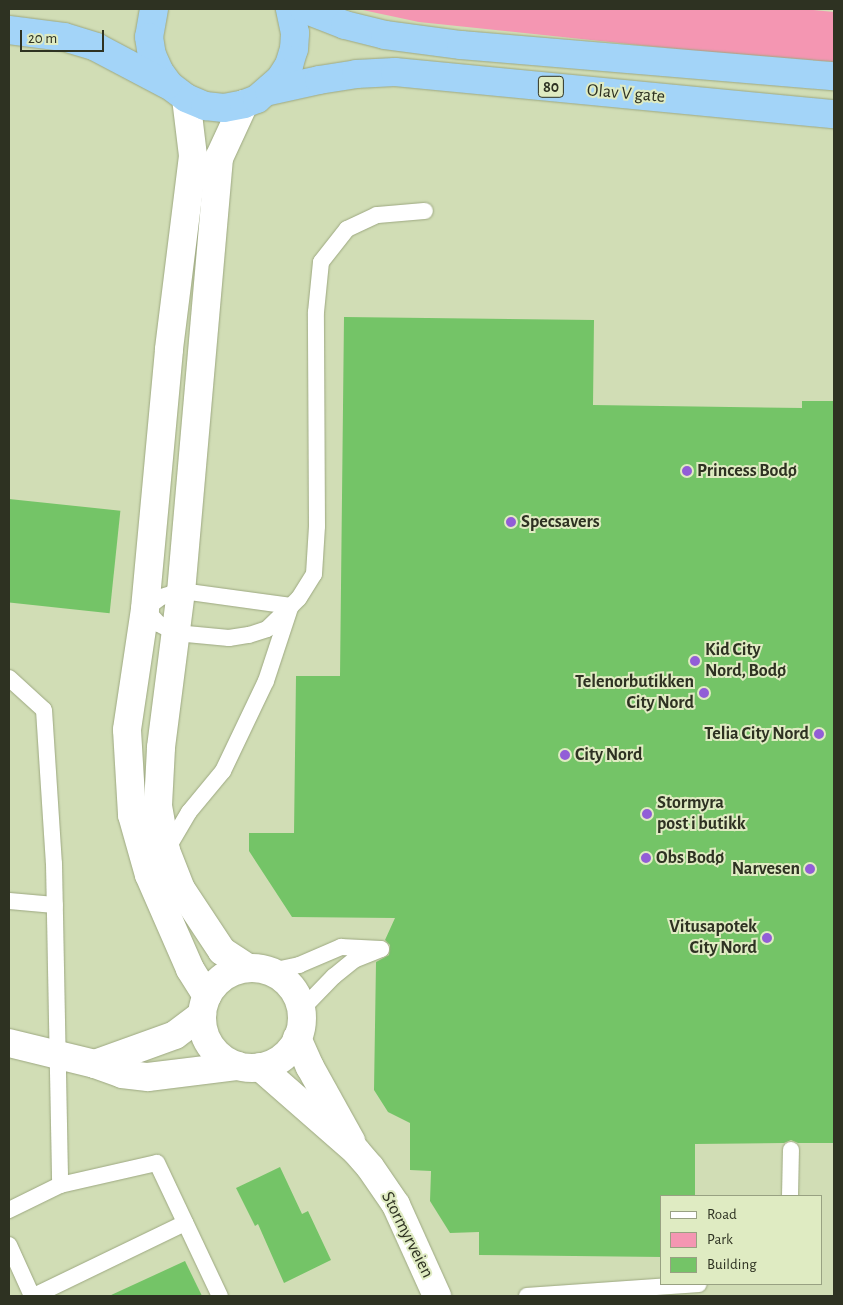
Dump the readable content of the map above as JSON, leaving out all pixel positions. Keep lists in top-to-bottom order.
{
  "streets": {
    "highway": ["80", "Olav V gate"],
    "street": ["Stormyrveien"]
  },
  "places": [
    "Princess Bodø",
    "Specsavers",
    "Kid City Nord, Bodø",
    "Telenorbutikken City Nord",
    "Telia City Nord",
    "City Nord",
    "Stormyra post i butikk",
    "Obs Bodø",
    "Narvesen",
    "Vitusapotek City Nord"
  ],
  "legend": ["Road", "Park", "Building"],
  "scale_bar": "20 m"
}
